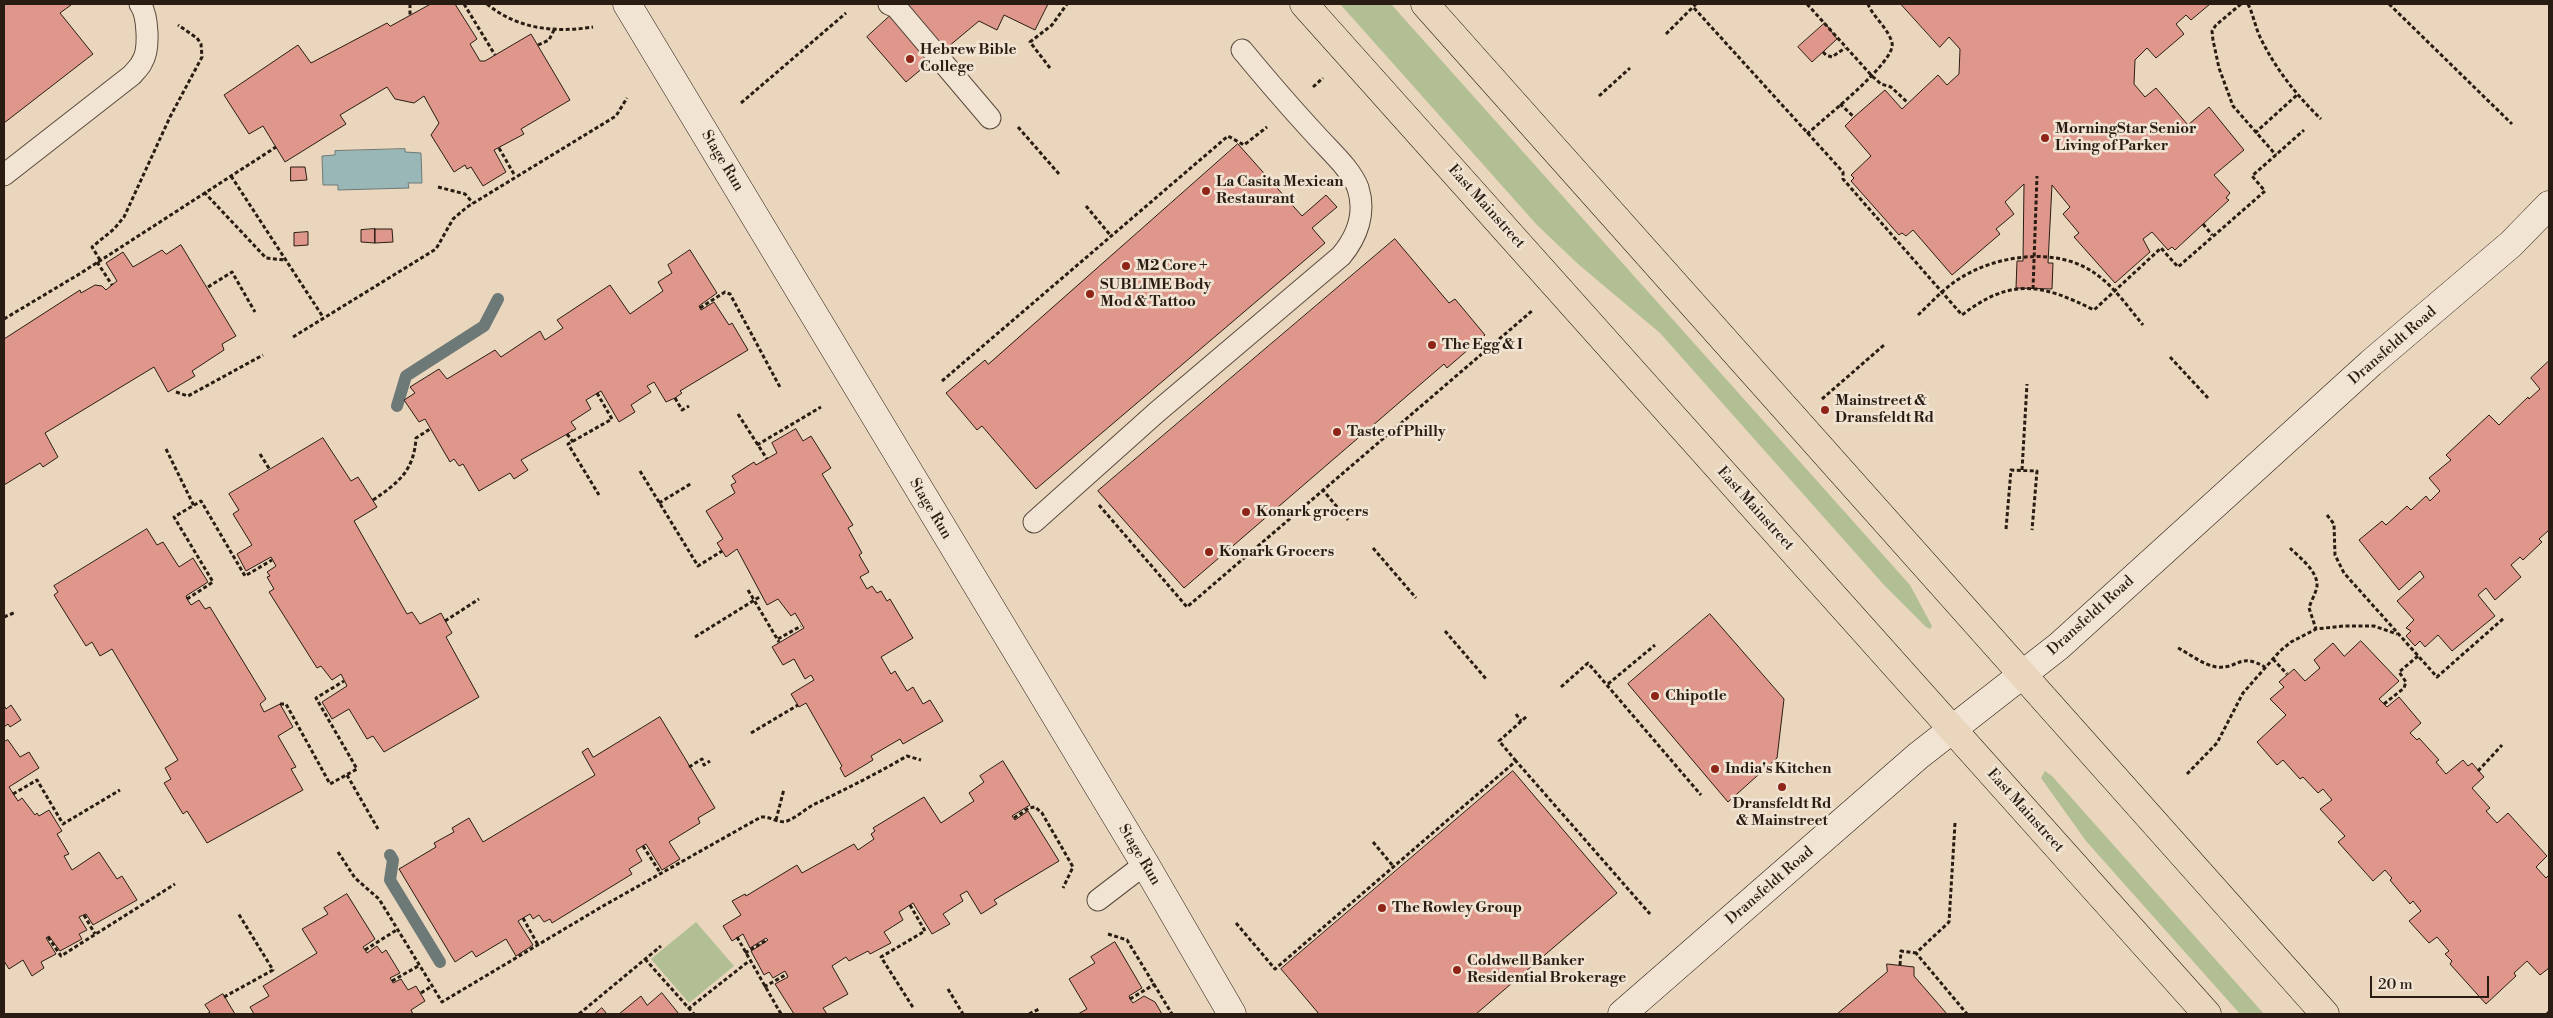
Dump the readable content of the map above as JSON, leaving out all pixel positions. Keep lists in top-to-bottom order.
{
  "streets": {
    "main road": ["East Mainstreet"],
    "street": ["Stage Run", "Dransfeldt Road"]
  },
  "crossings": [
    ["East Mainstreet", "Dransfeldt Road"]
  ],
  "places": [
    "Hebrew Bible College",
    "MorningStar Senior Living of Parker",
    "La Casita Mexican Restaurant",
    "M2 Core +",
    "SUBLIME Body Mod & Tattoo",
    "The Egg & I",
    "Mainstreet & Dransfeldt Rd",
    "Taste of Philly",
    "Konark grocers",
    "Konark Grocers",
    "Chipotle",
    "India's Kitchen",
    "Dransfeldt Rd & Mainstreet",
    "The Rowley Group",
    "Coldwell Banker Residential Brokerage"
  ],
  "scale_bar": "20 m"
}
